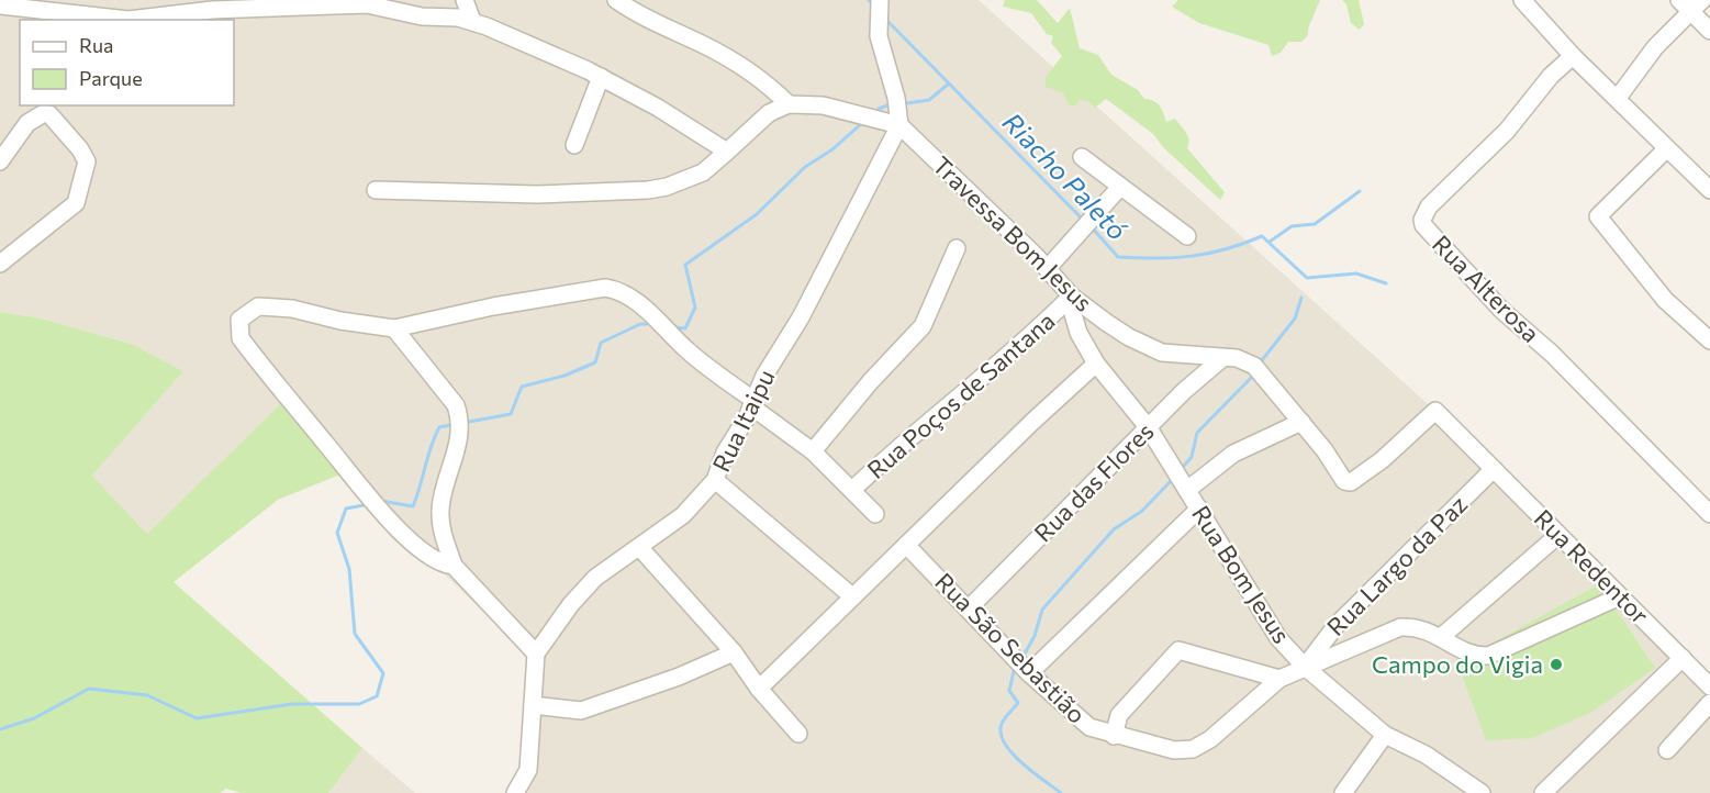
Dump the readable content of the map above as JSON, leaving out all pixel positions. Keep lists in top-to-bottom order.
{
  "streets": {
    "street": [
      "Travessa Bom Jesus",
      "Rua Alterosa",
      "Rua Poços de Santana",
      "Rua Itaipu",
      "Rua das Flores",
      "Rua Largo da Paz",
      "Rua Redentor",
      "Rua Bom Jesus",
      "Rua São Sebastião"
    ]
  },
  "crossings": [
    ["Travessa Bom Jesus", "Rua Poços de Santana"],
    ["Travessa Bom Jesus", "Rua Itaipu"],
    ["Travessa Bom Jesus", "Rua das Flores"],
    ["Travessa Bom Jesus", "Rua Redentor"],
    ["Travessa Bom Jesus", "Rua Bom Jesus"],
    ["Rua Poços de Santana", "Rua Bom Jesus"],
    ["Rua das Flores", "Rua Bom Jesus"],
    ["Rua das Flores", "Rua São Sebastião"],
    ["Rua Largo da Paz", "Rua Redentor"],
    ["Rua Largo da Paz", "Rua Bom Jesus"],
    ["Rua Largo da Paz", "Rua São Sebastião"],
    ["Rua Redentor", "Rua São Sebastião"],
    ["Rua Bom Jesus", "Rua São Sebastião"]
  ],
  "water": ["Riacho Paletó"],
  "places": ["Campo do Vigia"],
  "legend": ["Rua", "Parque"]
}
